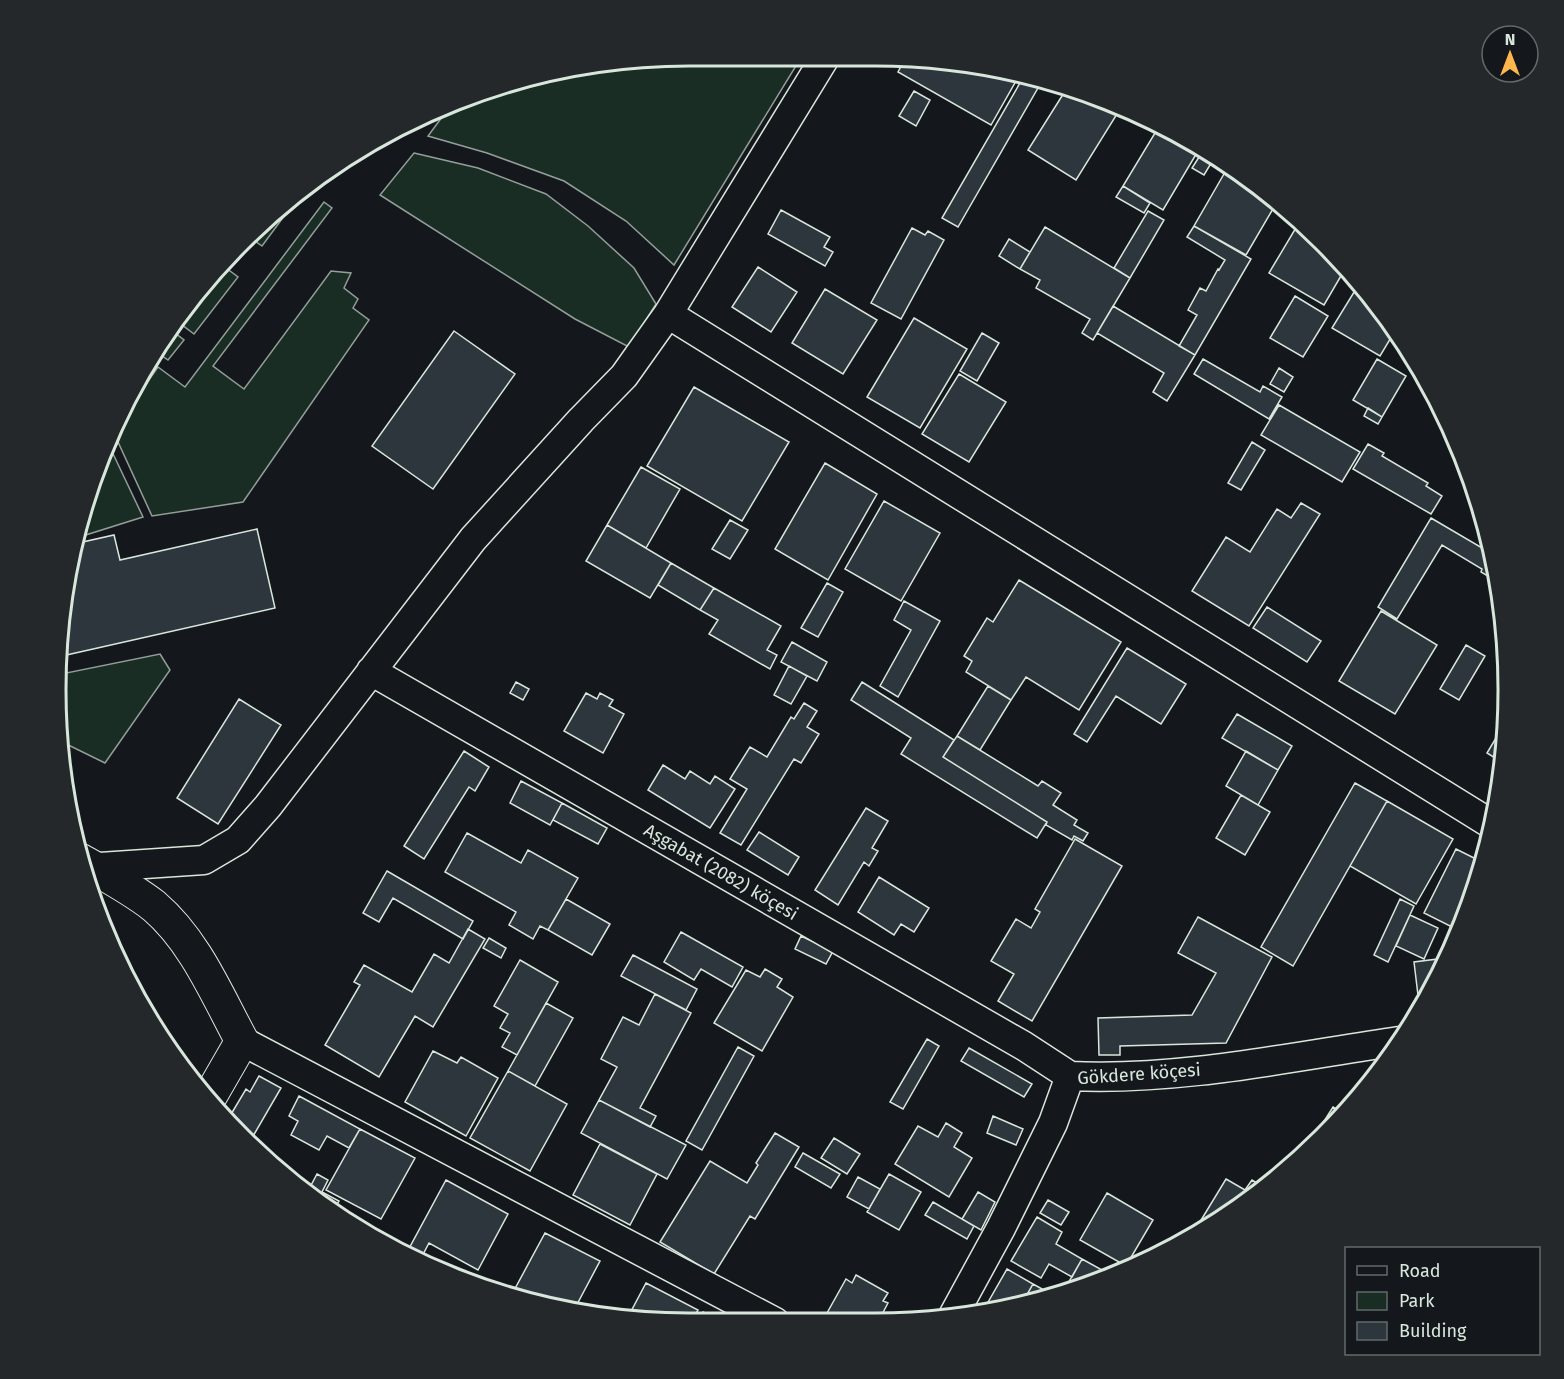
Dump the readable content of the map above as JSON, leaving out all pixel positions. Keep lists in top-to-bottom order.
{
  "streets": {
    "street": ["Aşgabat (2082) köçesi", "Gökdere köçesi"]
  },
  "crossings": [
    ["Aşgabat (2082) köçesi", "Gökdere köçesi"]
  ],
  "legend": ["Road", "Park", "Building"],
  "north": "top"
}
